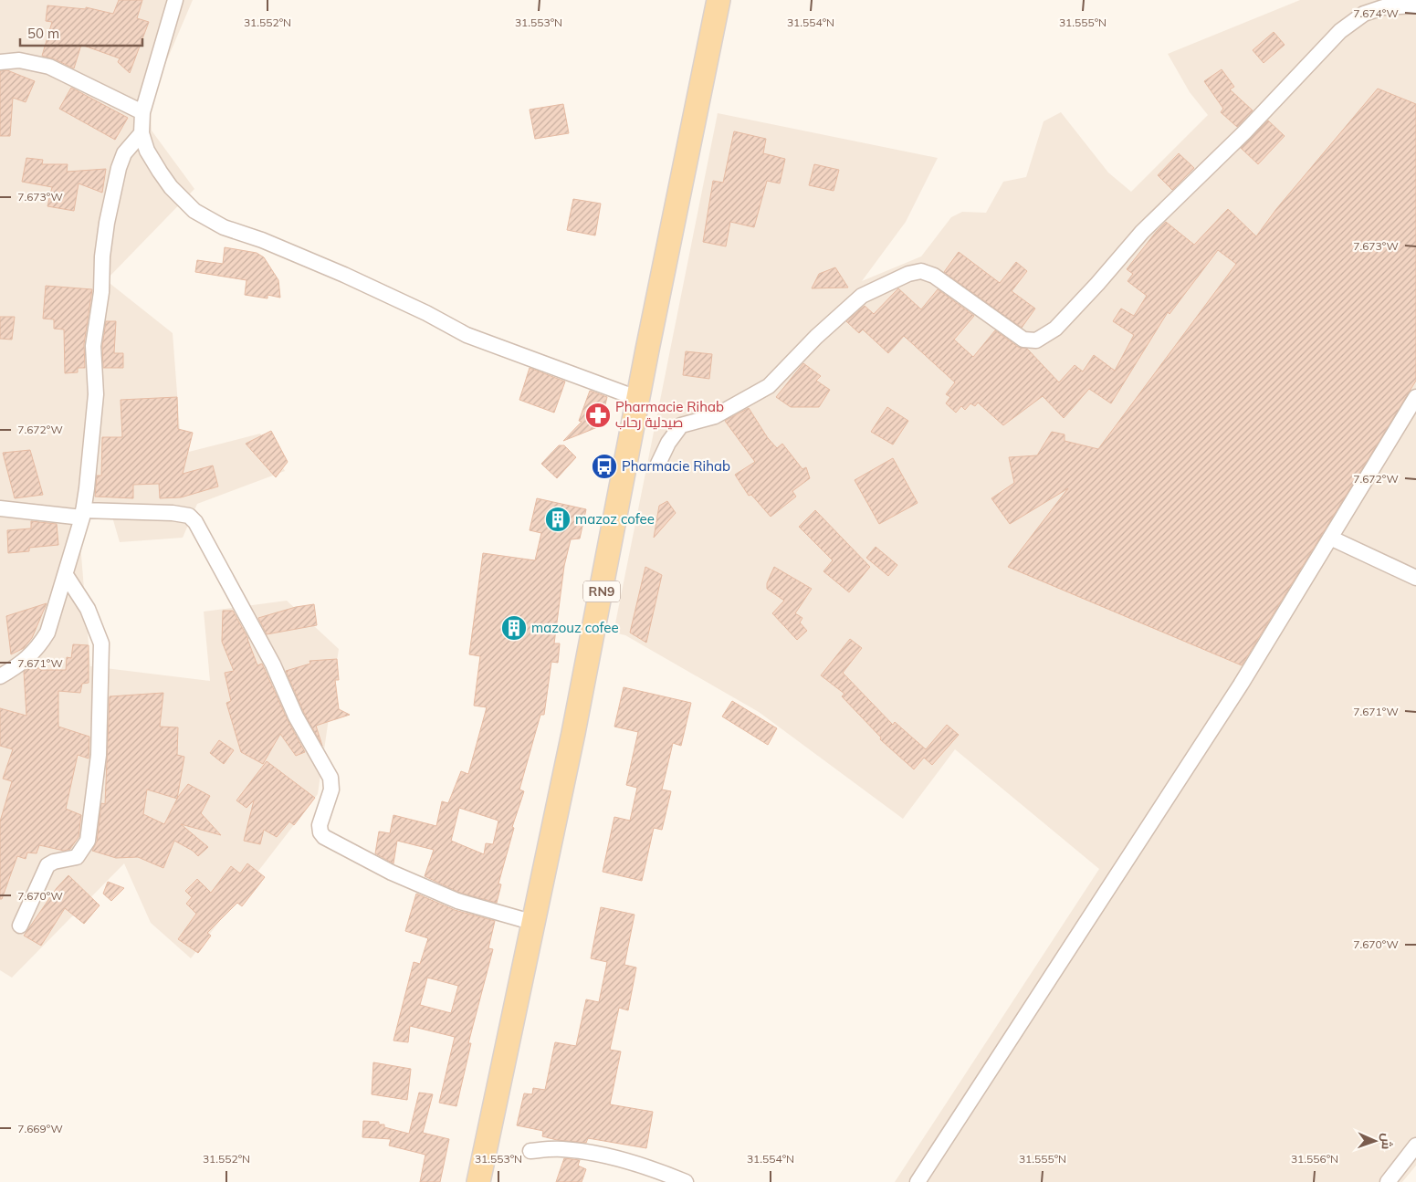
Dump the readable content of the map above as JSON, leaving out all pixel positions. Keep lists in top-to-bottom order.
{
  "streets": {
    "main road": ["RN9"]
  },
  "places": {
    "pharmacy": ["Pharmacie Rihab صيدلية رحاب"],
    "bus stop": ["Pharmacie Rihab"],
    "building": ["mazoz cofee", "mazouz cofee"]
  },
  "scale_bar": "50 m",
  "north": "right",
  "coordinates": [
    "7.674°W",
    "31.552°N",
    "31.553°N",
    "31.554°N",
    "31.555°N",
    "7.673°W",
    "7.672°W",
    "7.671°W",
    "7.670°W",
    "7.669°W",
    "31.556°N"
  ]
}
